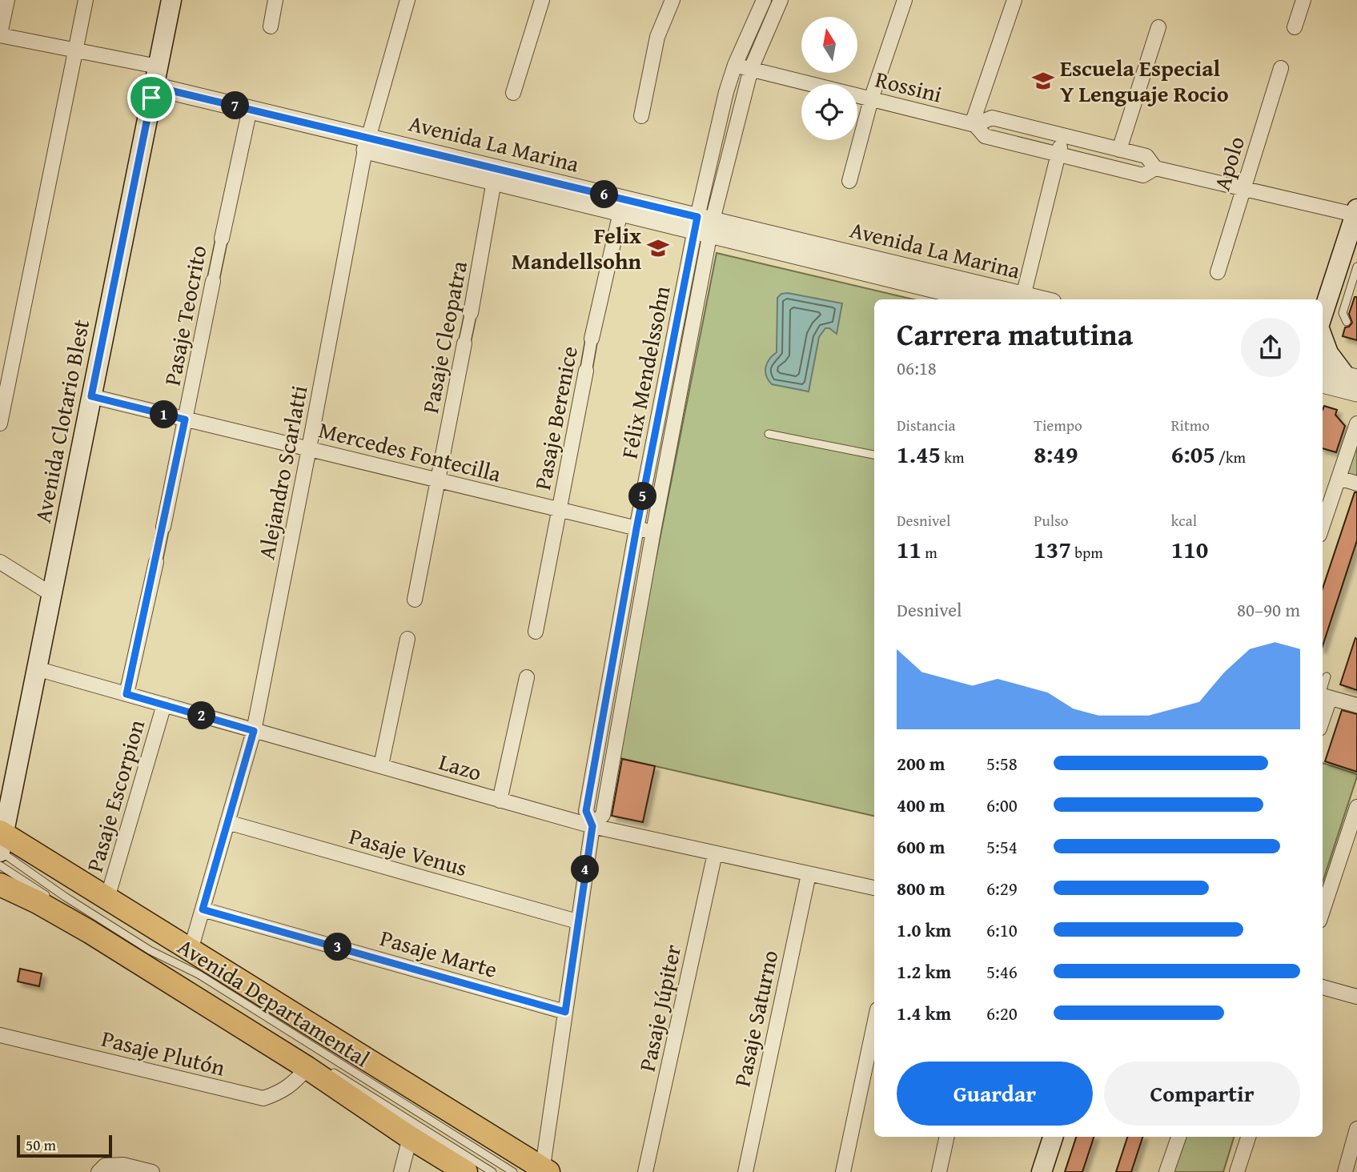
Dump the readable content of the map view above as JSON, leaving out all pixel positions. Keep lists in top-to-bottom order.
{
  "streets": {
    "main road": ["Avenida Clotario Blest", "Avenida Departamental"],
    "street": [
      "Rossini",
      "Avenida La Marina",
      "Apolo",
      "Pasaje Teocrito",
      "Pasaje Cleopatra",
      "Félix Mendelssohn",
      "Pasaje Berenice",
      "Mercedes Fontecilla",
      "Alejandro Scarlatti",
      "Lazo",
      "Pasaje Escorpion",
      "Pasaje Venus",
      "Pasaje Marte",
      "Pasaje Júpiter",
      "Pasaje Saturno",
      "Pasaje Plutón"
    ]
  },
  "crossings": [
    ["Rossini", "Apolo"],
    ["Rossini", "Félix Mendelssohn"],
    ["Avenida La Marina", "Pasaje Teocrito"],
    ["Avenida La Marina", "Pasaje Cleopatra"],
    ["Avenida La Marina", "Félix Mendelssohn"],
    ["Avenida La Marina", "Pasaje Berenice"],
    ["Avenida La Marina", "Avenida Clotario Blest"],
    ["Avenida La Marina", "Alejandro Scarlatti"],
    ["Pasaje Teocrito", "Mercedes Fontecilla"],
    ["Pasaje Teocrito", "Lazo"],
    ["Pasaje Cleopatra", "Mercedes Fontecilla"],
    ["Félix Mendelssohn", "Mercedes Fontecilla"],
    ["Félix Mendelssohn", "Lazo"],
    ["Félix Mendelssohn", "Pasaje Venus"],
    ["Félix Mendelssohn", "Pasaje Marte"],
    ["Félix Mendelssohn", "Avenida Departamental"],
    ["Pasaje Berenice", "Mercedes Fontecilla"],
    ["Avenida Clotario Blest", "Mercedes Fontecilla"],
    ["Avenida Clotario Blest", "Lazo"],
    ["Avenida Clotario Blest", "Avenida Departamental"],
    ["Mercedes Fontecilla", "Alejandro Scarlatti"],
    ["Alejandro Scarlatti", "Lazo"],
    ["Alejandro Scarlatti", "Pasaje Venus"],
    ["Alejandro Scarlatti", "Pasaje Marte"],
    ["Alejandro Scarlatti", "Avenida Departamental"],
    ["Lazo", "Pasaje Escorpion"],
    ["Lazo", "Pasaje Júpiter"],
    ["Lazo", "Pasaje Saturno"],
    ["Pasaje Escorpion", "Avenida Departamental"],
    ["Avenida Departamental", "Pasaje Plutón"]
  ],
  "places": {
    "school or university": ["Escuela Especial Y Lenguaje Rocio", "Felix Mandellsohn"]
  },
  "scale_bar": "50 m",
  "north": "top",
  "page": {
    "pins": [
      "7",
      "6",
      "1",
      "5",
      "2",
      "4",
      "3"
    ],
    "heading": ["Carrera matutina", "06:18"],
    "stats": [
      ["Distancia", "1.45 km"],
      ["Tiempo", "8:49"],
      ["Ritmo", "6:05 /km"],
      ["Desnivel", "11 m"],
      ["Pulso", "137 bpm"],
      ["kcal", "110"]
    ],
    "chart": ["Desnivel", "80–90 m"],
    "list": [
      {
        "name": "200 m",
        "note": "5:58"
      },
      {
        "name": "400 m",
        "note": "6:00"
      },
      {
        "name": "600 m",
        "note": "5:54"
      },
      {
        "name": "800 m",
        "note": "6:29"
      },
      {
        "name": "1.0 km",
        "note": "6:10"
      },
      {
        "name": "1.2 km",
        "note": "5:46"
      },
      {
        "name": "1.4 km",
        "note": "6:20"
      }
    ],
    "buttons": ["Guardar", "Compartir"],
    "scale": "50 m"
  }
}
